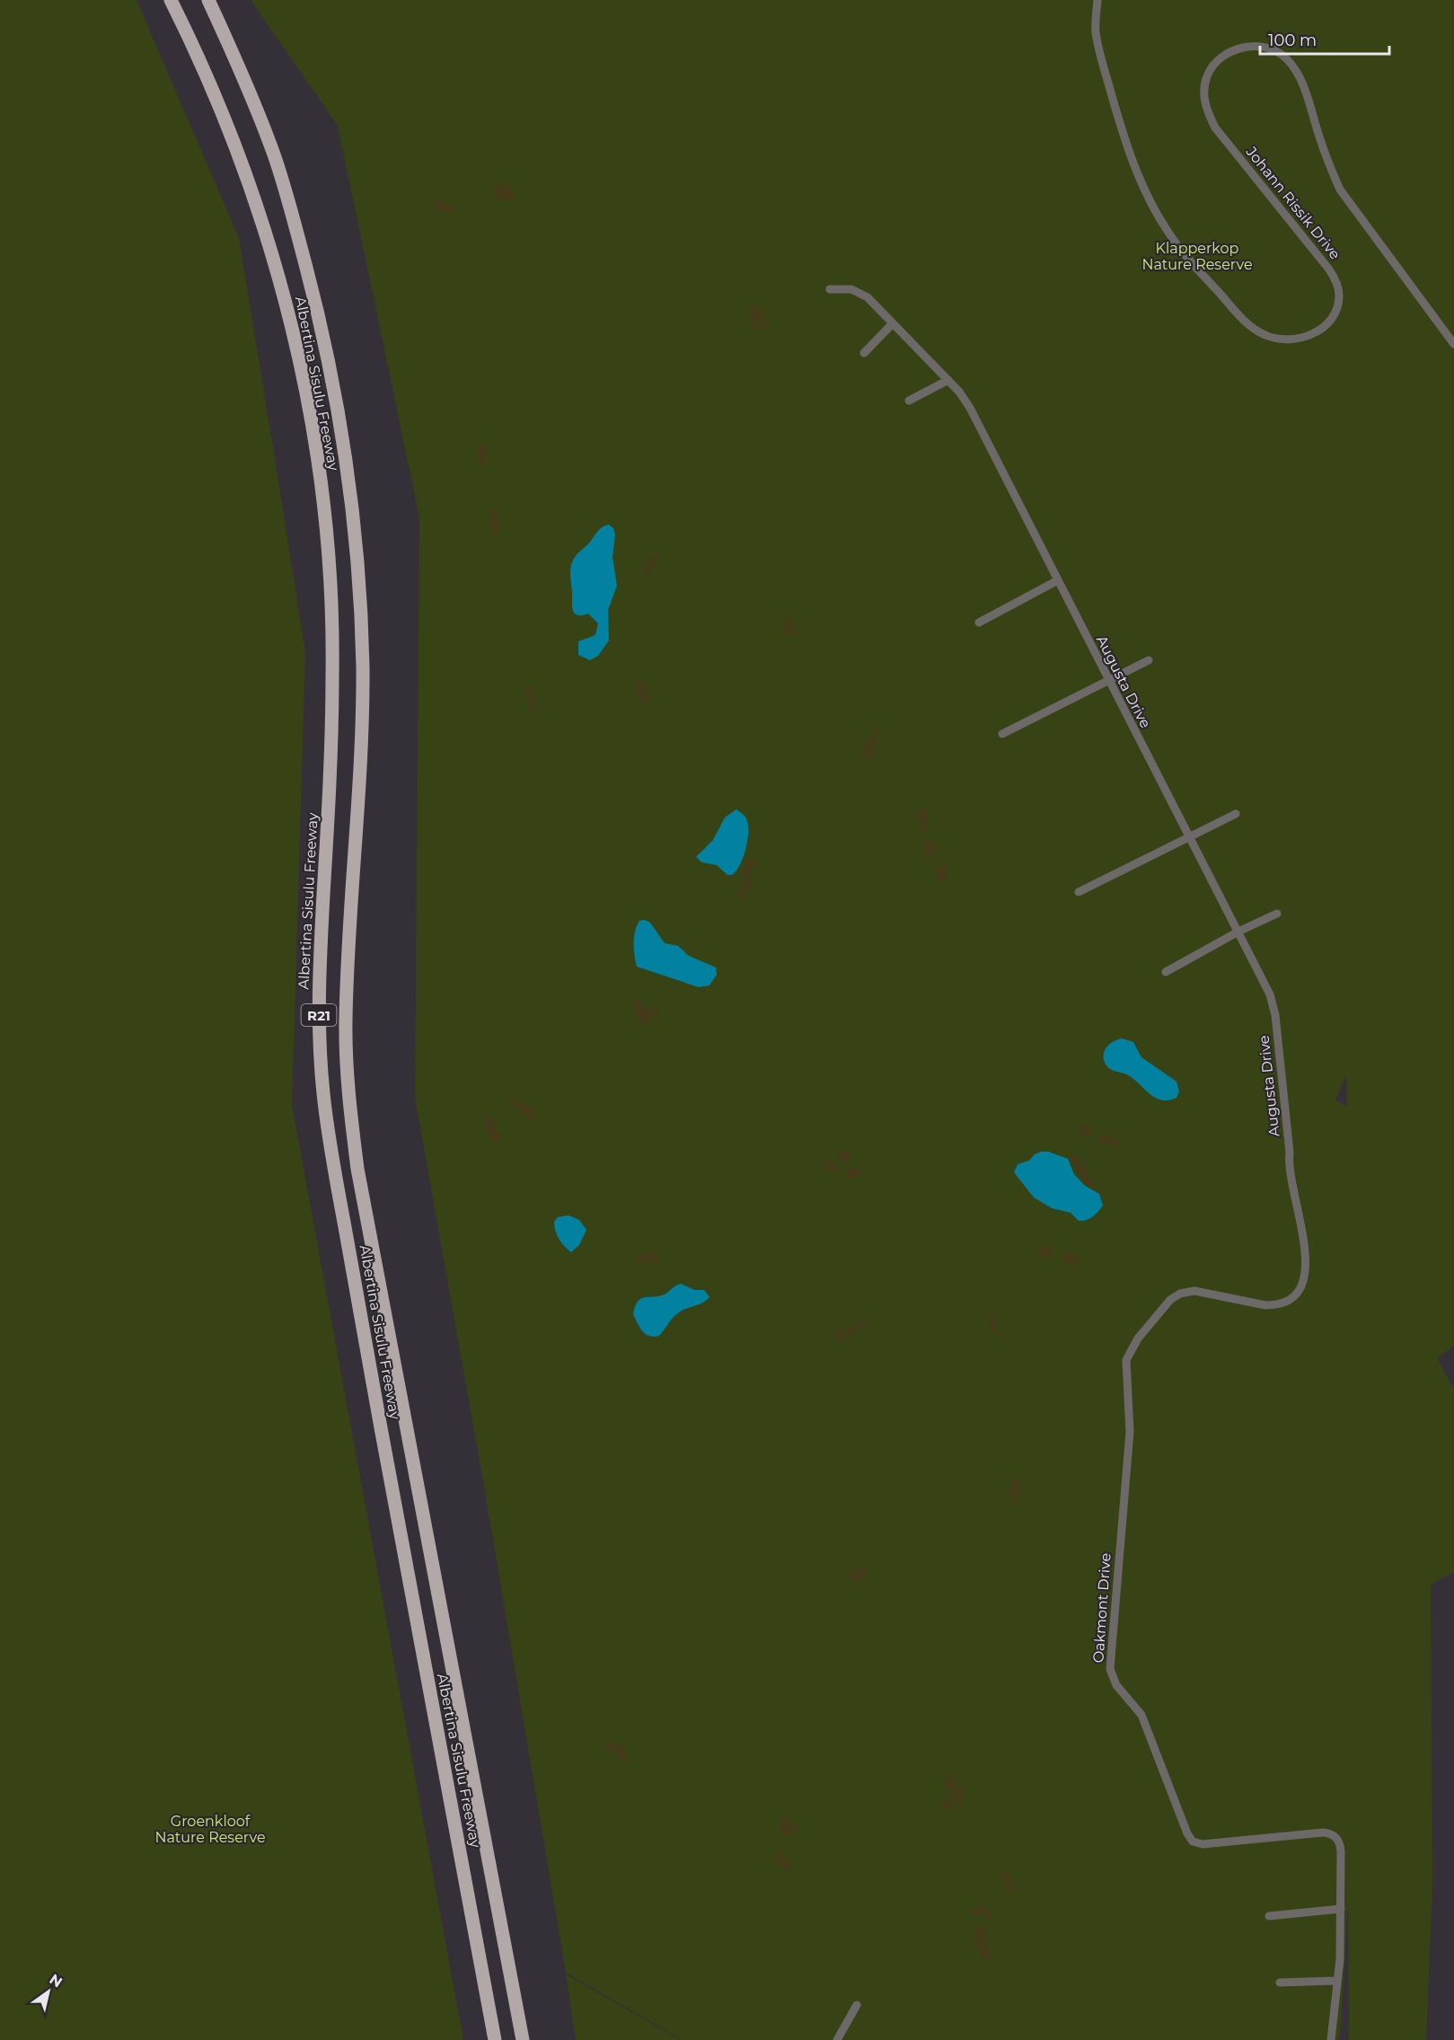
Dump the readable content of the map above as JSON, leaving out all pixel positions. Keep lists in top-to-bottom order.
{
  "streets": {
    "highway": ["Albertina Sisulu Freeway", "R21"],
    "street": ["Johann Rissik Drive", "Augusta Drive", "Oakmont Drive"]
  },
  "crossings": [
    ["Augusta Drive", "Oakmont Drive"]
  ],
  "parks": ["Klapperkop Nature Reserve", "Groenkloof Nature Reserve"],
  "scale_bar": "100 m",
  "north": "top right"
}
